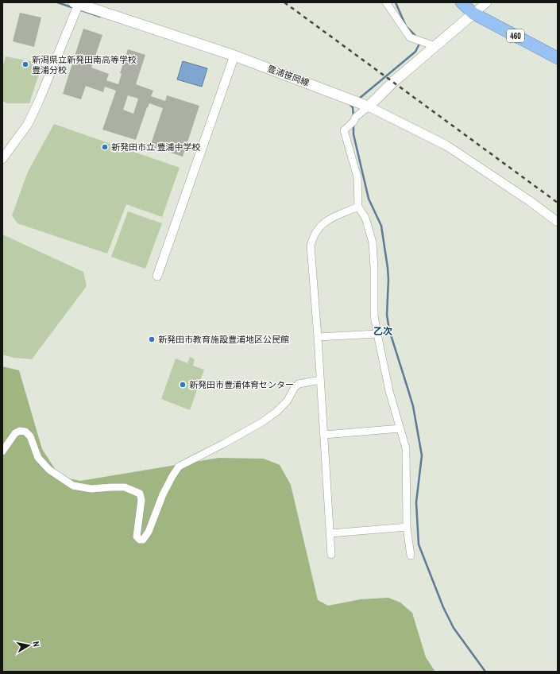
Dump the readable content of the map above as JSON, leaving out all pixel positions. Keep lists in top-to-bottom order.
{
  "streets": {
    "highway": ["460"],
    "main road": ["豊浦笹岡線"]
  },
  "districts": ["乙次"],
  "places": [
    "新潟県立新発田南高等学校 豊浦分校",
    "新発田市立 豊浦中学校",
    "新発田市教育施設豊浦地区公民館",
    "新発田市豊浦体育センター"
  ],
  "north": "right"
}
